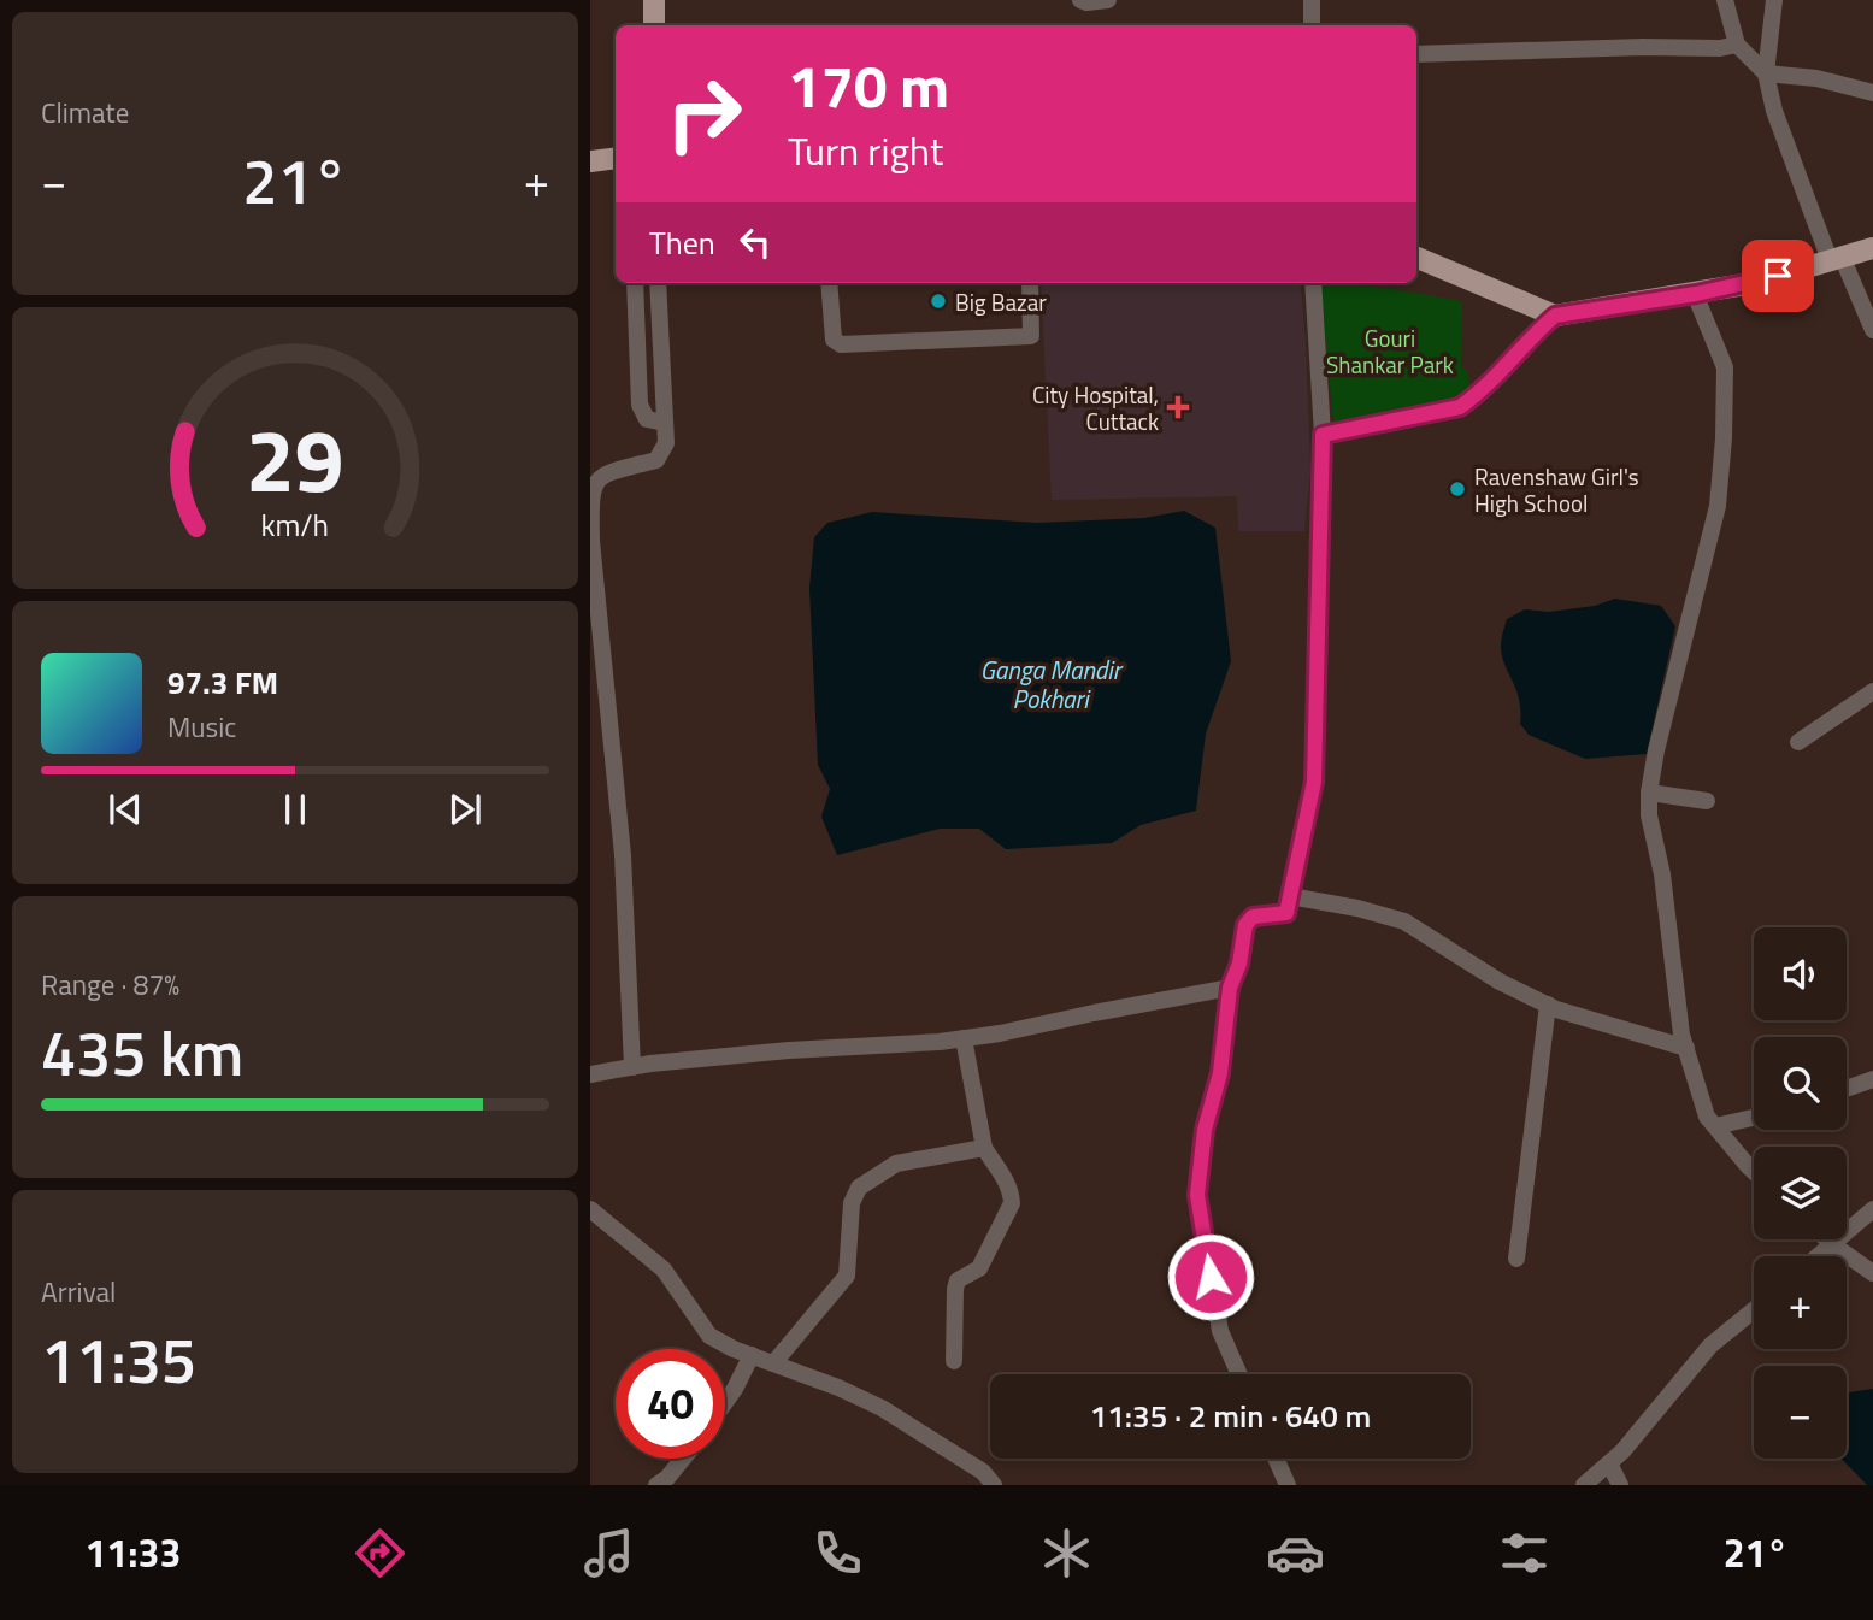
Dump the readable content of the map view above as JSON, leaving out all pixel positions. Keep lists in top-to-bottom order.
{
  "water": ["Ganga Mandir Pokhari"],
  "parks": ["Gouri Shankar Park"],
  "places": {
    "other": ["Big Bazar", "Ravenshaw Girl's High School"],
    "health": ["City Hospital, Cuttack"]
  },
  "page": {
    "tile": [
      "Climate",
      ["Range · 87%", "435 km"],
      ["Arrival", "11:35"]
    ],
    "turn": ["170 m", "Turn right"],
    "heat": ["−", "21°", "+"],
    "then": "Then",
    "song": ["97.3 FM", "Music"],
    "map_buttons": ["+", "−"],
    "limit": "40",
    "trip": "11:35 · 2 min · 640 m",
    "tabs": ["11:33", "21°"],
    "gauge": ["29", "km/h"]
  }
}
